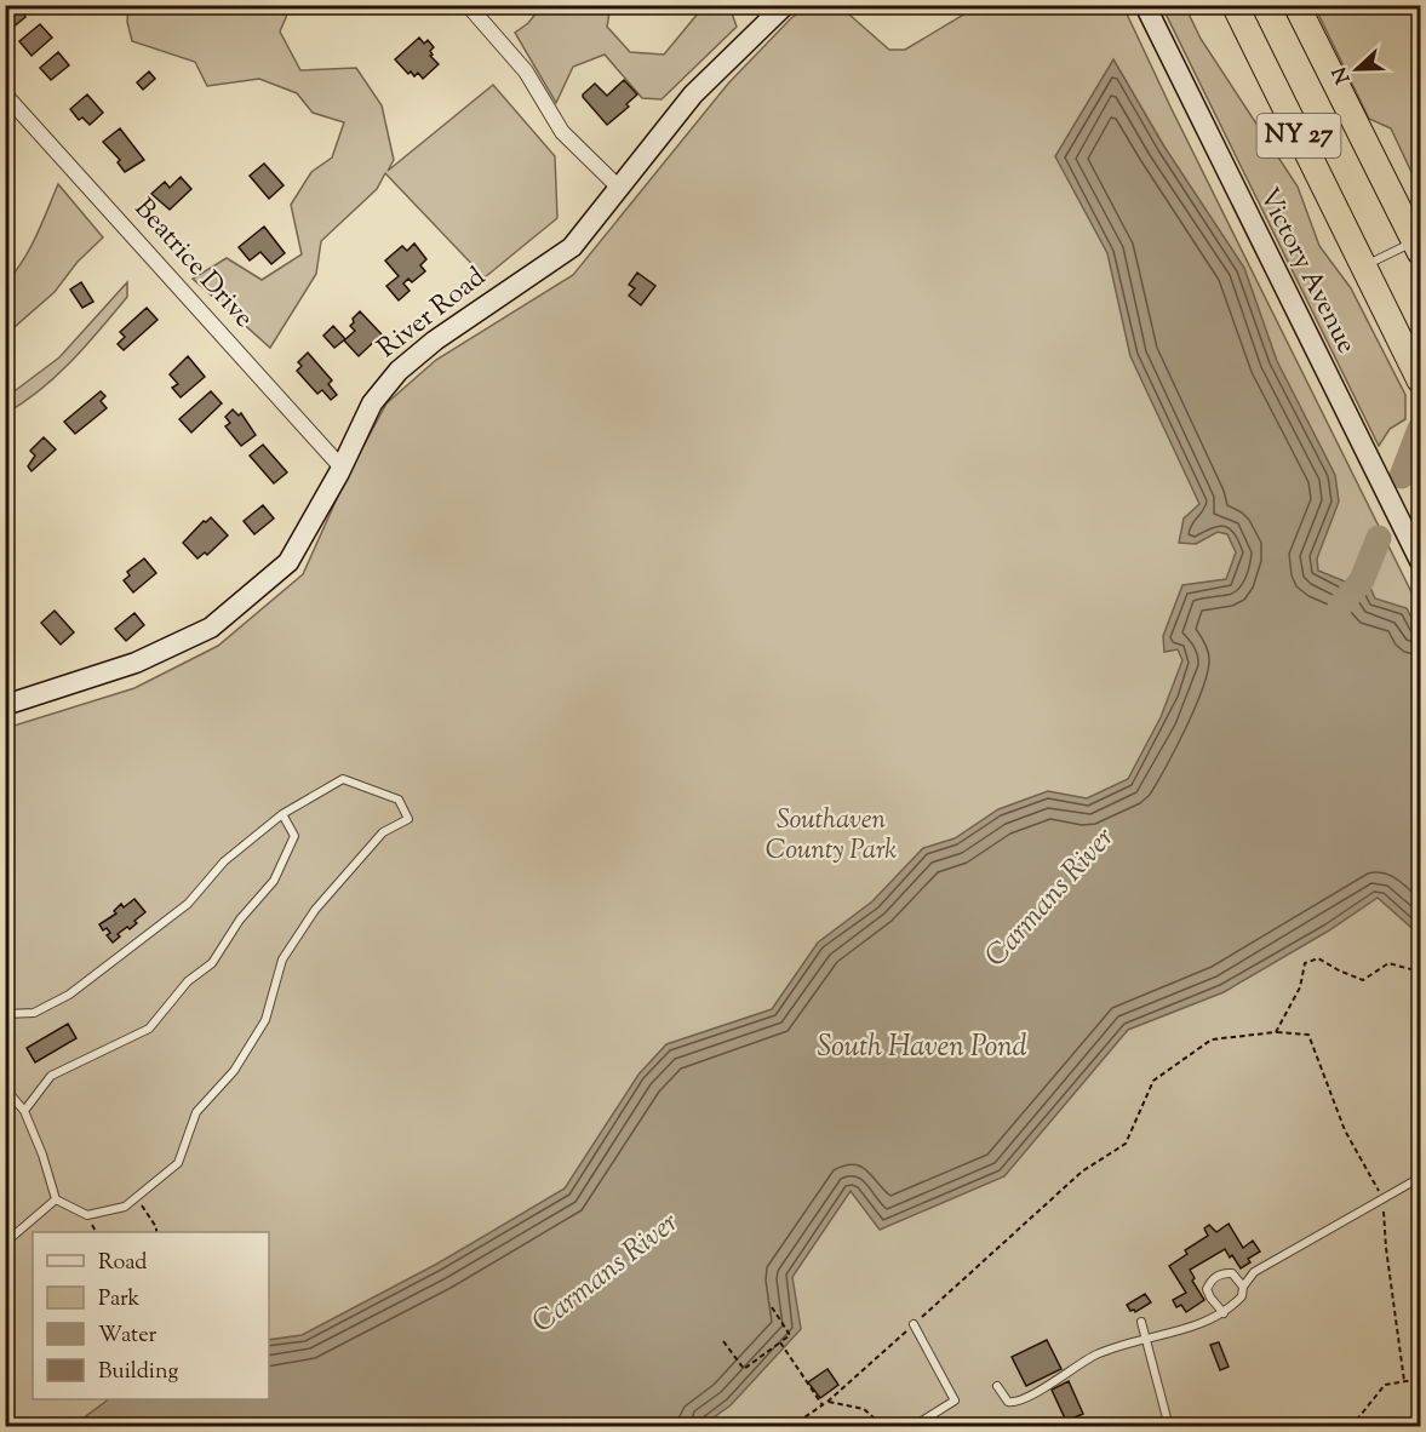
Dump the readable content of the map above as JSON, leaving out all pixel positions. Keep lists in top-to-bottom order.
{
  "streets": {
    "highway": ["NY 27"],
    "street": ["Beatrice Drive", "Victory Avenue", "River Road"]
  },
  "crossings": [
    ["Beatrice Drive", "River Road"]
  ],
  "water": ["Carmans River", "South Haven Pond"],
  "parks": ["Southaven County Park"],
  "legend": [
    "Road",
    "Park",
    "Water",
    "Building"
  ],
  "north": "left"
}
